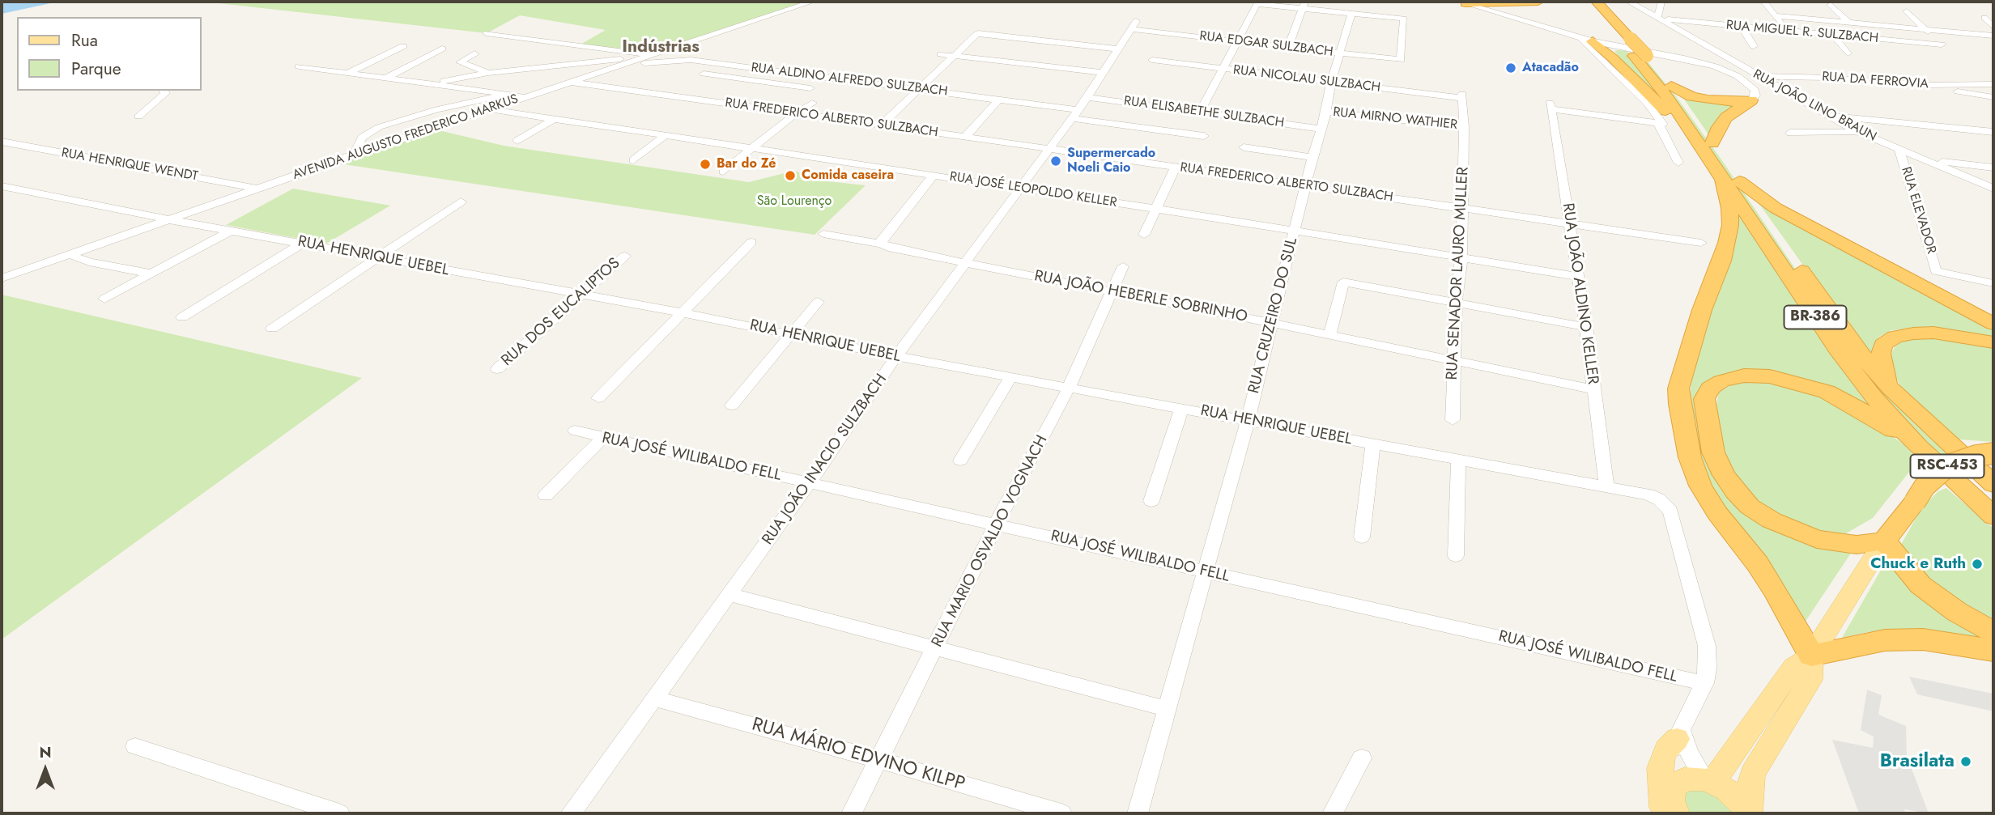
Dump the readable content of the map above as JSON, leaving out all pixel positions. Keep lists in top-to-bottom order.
{
  "streets": {
    "highway": ["BR-386", "RSC-453"],
    "street": [
      "RUA MIGUEL R. SULZBACH",
      "RUA EDGAR SULZBACH",
      "RUA NICOLAU SULZBACH",
      "RUA ALDINO ALFREDO SULZBACH",
      "RUA DA FERROVIA",
      "RUA JOÃO LINO BRAUN",
      "RUA ELISABETHE SULZBACH",
      "RUA FREDERICO ALBERTO SULZBACH",
      "RUA MIRNO WATHIER",
      "AVENIDA AUGUSTO FREDERICO MARKUS",
      "RUA HENRIQUE WENDT",
      "RUA JOSÉ LEOPOLDO KELLER",
      "RUA ELEVADOR",
      "RUA HENRIQUE UEBEL",
      "RUA SENADOR LAURO MULLER",
      "RUA JOÃO ALDINO KELLER",
      "RUA JOÃO HEBERLE SOBRINHO",
      "RUA DOS EUCALIPTOS",
      "RUA CRUZEIRO DO SUL",
      "RUA JOSÉ WILIBALDO FELL",
      "RUA JOÃO INACIO SULZBACH",
      "RUA MARIO OSVALDO VOGNACH",
      "RUA MÁRIO EDVINO KILPP"
    ]
  },
  "crossings": [
    ["RUA MIGUEL R. SULZBACH", "RUA JOÃO LINO BRAUN"],
    ["RUA EDGAR SULZBACH", "RUA CRUZEIRO DO SUL"],
    ["RUA EDGAR SULZBACH", "RUA JOÃO INACIO SULZBACH"],
    ["RUA NICOLAU SULZBACH", "RUA SENADOR LAURO MULLER"],
    ["RUA NICOLAU SULZBACH", "RUA CRUZEIRO DO SUL"],
    ["RUA ALDINO ALFREDO SULZBACH", "AVENIDA AUGUSTO FREDERICO MARKUS"],
    ["RUA ALDINO ALFREDO SULZBACH", "RUA JOÃO INACIO SULZBACH"],
    ["RUA JOÃO LINO BRAUN", "RUA ELEVADOR"],
    ["RUA ELISABETHE SULZBACH", "RUA CRUZEIRO DO SUL"],
    ["RUA ELISABETHE SULZBACH", "RUA JOÃO INACIO SULZBACH"],
    ["RUA FREDERICO ALBERTO SULZBACH", "AVENIDA AUGUSTO FREDERICO MARKUS"],
    ["RUA FREDERICO ALBERTO SULZBACH", "RUA SENADOR LAURO MULLER"],
    ["RUA FREDERICO ALBERTO SULZBACH", "RUA JOÃO ALDINO KELLER"],
    ["RUA FREDERICO ALBERTO SULZBACH", "RUA CRUZEIRO DO SUL"],
    ["RUA FREDERICO ALBERTO SULZBACH", "RUA JOÃO INACIO SULZBACH"],
    ["RUA MIRNO WATHIER", "RUA SENADOR LAURO MULLER"],
    ["RUA MIRNO WATHIER", "RUA CRUZEIRO DO SUL"],
    ["AVENIDA AUGUSTO FREDERICO MARKUS", "RUA HENRIQUE WENDT"],
    ["AVENIDA AUGUSTO FREDERICO MARKUS", "RUA JOSÉ LEOPOLDO KELLER"],
    ["AVENIDA AUGUSTO FREDERICO MARKUS", "RUA HENRIQUE UEBEL"],
    ["RUA JOSÉ LEOPOLDO KELLER", "RUA SENADOR LAURO MULLER"],
    ["RUA JOSÉ LEOPOLDO KELLER", "RUA JOÃO ALDINO KELLER"],
    ["RUA JOSÉ LEOPOLDO KELLER", "RUA CRUZEIRO DO SUL"],
    ["RUA JOSÉ LEOPOLDO KELLER", "RUA JOÃO INACIO SULZBACH"],
    ["RUA HENRIQUE UEBEL", "RUA JOÃO ALDINO KELLER"],
    ["RUA HENRIQUE UEBEL", "RUA DOS EUCALIPTOS"],
    ["RUA HENRIQUE UEBEL", "RUA CRUZEIRO DO SUL"],
    ["RUA HENRIQUE UEBEL", "RUA JOSÉ WILIBALDO FELL"],
    ["RUA HENRIQUE UEBEL", "RUA JOÃO INACIO SULZBACH"],
    ["RUA HENRIQUE UEBEL", "RUA MARIO OSVALDO VOGNACH"],
    ["RUA SENADOR LAURO MULLER", "RUA JOÃO HEBERLE SOBRINHO"],
    ["RUA JOÃO ALDINO KELLER", "RUA JOÃO HEBERLE SOBRINHO"],
    ["RUA JOÃO HEBERLE SOBRINHO", "RUA CRUZEIRO DO SUL"],
    ["RUA JOÃO HEBERLE SOBRINHO", "RUA JOÃO INACIO SULZBACH"],
    ["RUA JOÃO HEBERLE SOBRINHO", "RUA MARIO OSVALDO VOGNACH"],
    ["RUA CRUZEIRO DO SUL", "RUA JOSÉ WILIBALDO FELL"],
    ["RUA JOSÉ WILIBALDO FELL", "RUA JOÃO INACIO SULZBACH"],
    ["RUA JOSÉ WILIBALDO FELL", "RUA MARIO OSVALDO VOGNACH"],
    ["RUA JOÃO INACIO SULZBACH", "RUA MÁRIO EDVINO KILPP"],
    ["RUA MARIO OSVALDO VOGNACH", "RUA MÁRIO EDVINO KILPP"]
  ],
  "districts": ["Indústrias"],
  "parks": ["São Lourenço"],
  "places": [
    "Atacadão",
    "Supermercado Noeli Caio",
    "Bar do Zé",
    "Comida caseira",
    "Chuck e Ruth",
    "Brasilata"
  ],
  "legend": ["Rua", "Parque"],
  "north": "top"
}
